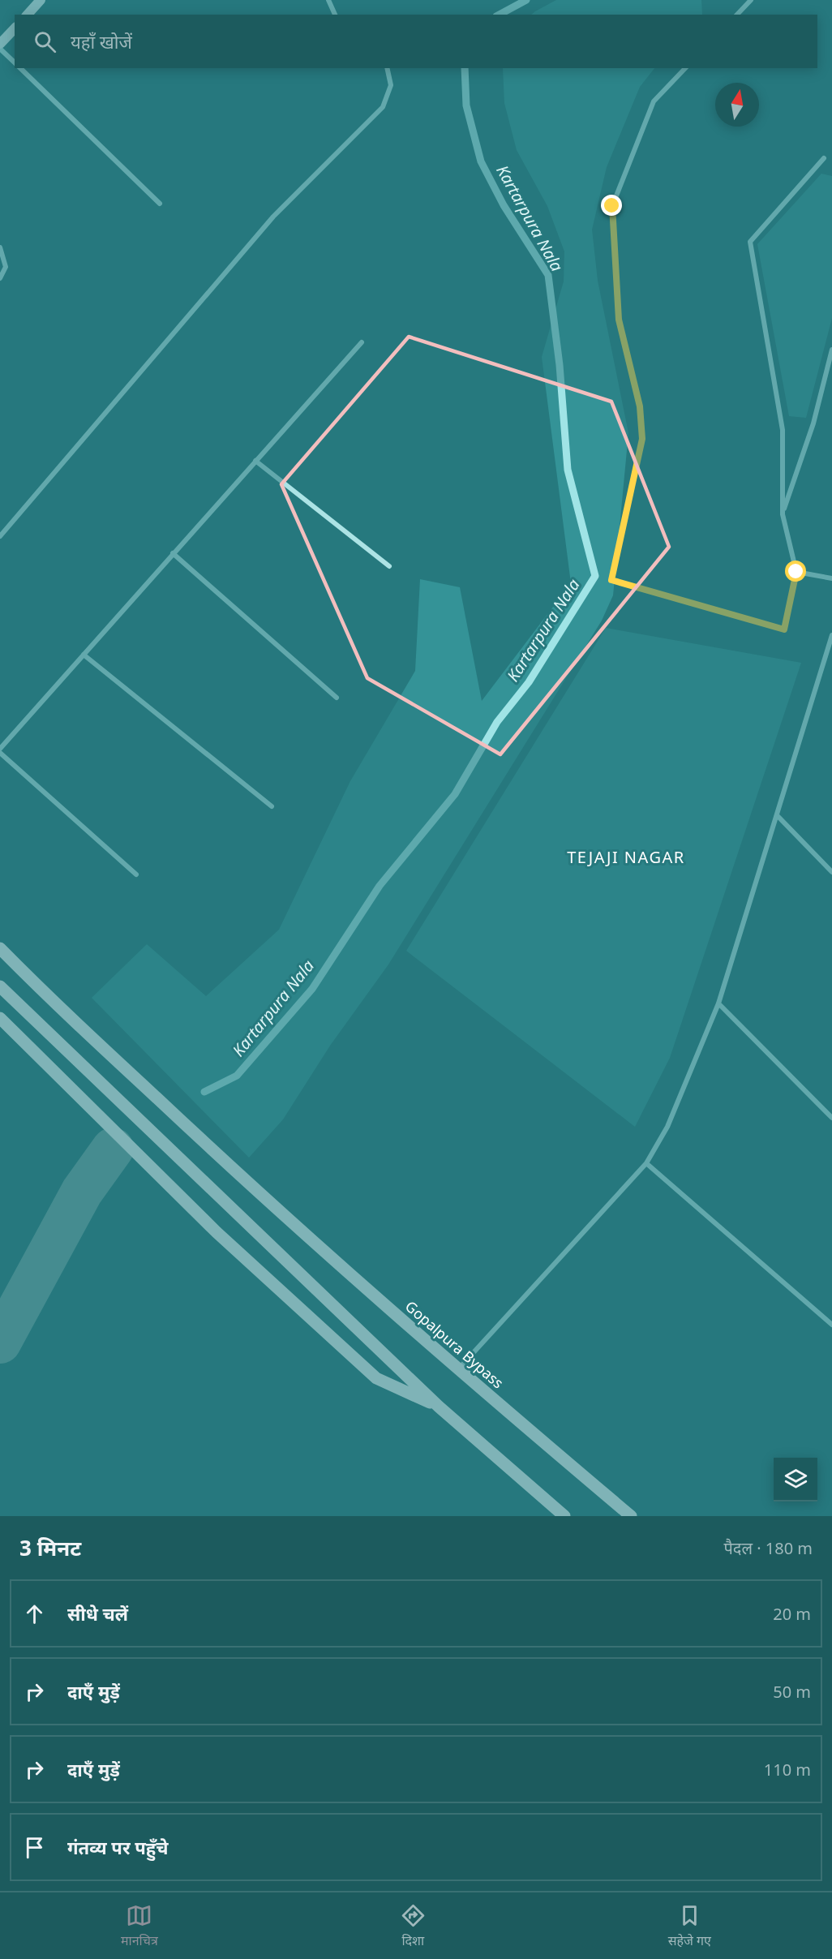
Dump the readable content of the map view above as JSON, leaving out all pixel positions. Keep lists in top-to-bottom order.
{
  "streets": {
    "main road": ["Gopalpura Bypass"]
  },
  "districts": ["TEJAJI NAGAR"],
  "water": ["Kartarpura Nala"],
  "north": "top",
  "page": {
    "search": "यहाँ खोजें",
    "heading": ["3 मिनट", "पैदल · 180 m"],
    "list": [
      ["सीधे चलें", "20 m"],
      ["दाएँ मुड़ें", "50 m"],
      ["दाएँ मुड़ें", "110 m"],
      "गंतव्य पर पहुँचे"
    ],
    "nav": ["मानचित्र", "दिशा", "सहेजे गए"]
  }
}
